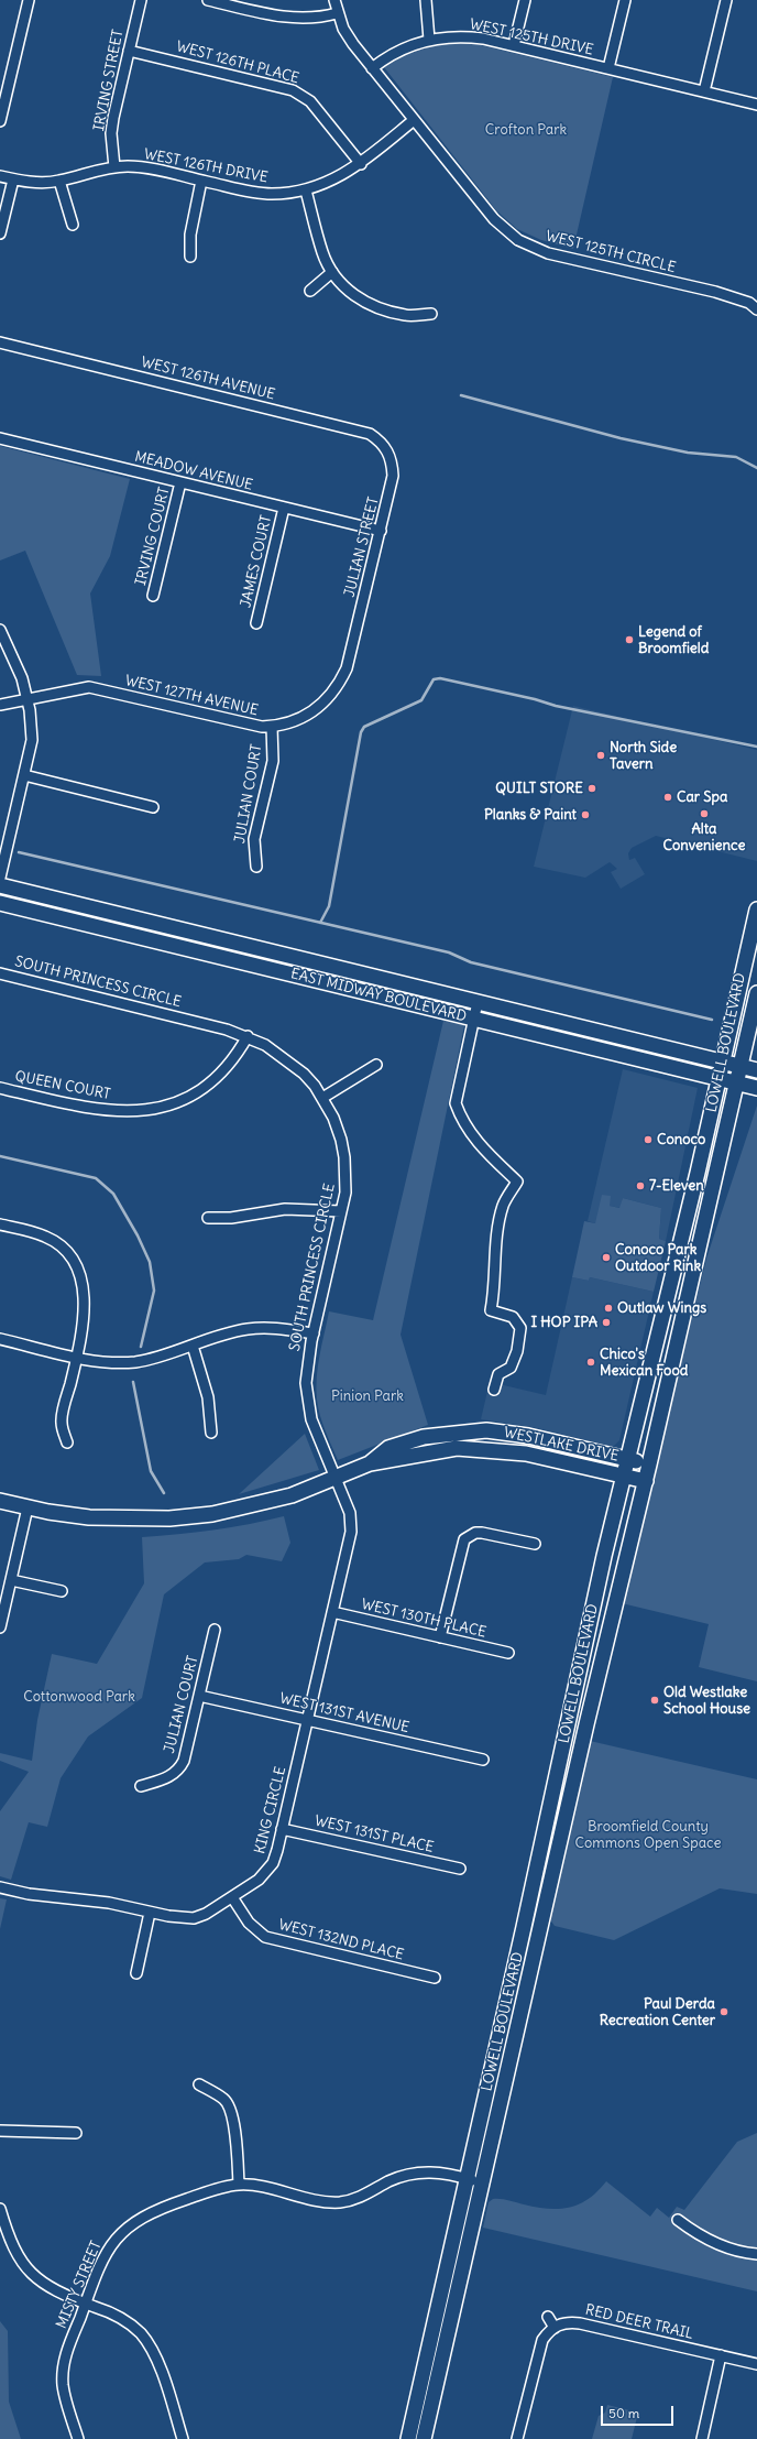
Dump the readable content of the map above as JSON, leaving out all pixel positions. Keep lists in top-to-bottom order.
{
  "streets": {
    "main road": ["EAST MIDWAY BOULEVARD", "LOWELL BOULEVARD", "WESTLAKE DRIVE"],
    "street": [
      "WEST 125TH DRIVE",
      "WEST 126TH PLACE",
      "IRVING STREET",
      "WEST 126TH DRIVE",
      "WEST 125TH CIRCLE",
      "WEST 126TH AVENUE",
      "MEADOW AVENUE",
      "IRVING COURT",
      "JULIAN STREET",
      "JAMES COURT",
      "WEST 127TH AVENUE",
      "JULIAN COURT",
      "SOUTH PRINCESS CIRCLE",
      "QUEEN COURT",
      "WEST 130TH PLACE",
      "WEST 131ST AVENUE",
      "KING CIRCLE",
      "WEST 131ST PLACE",
      "WEST 132ND PLACE",
      "MISTY STREET",
      "RED DEER TRAIL"
    ]
  },
  "crossings": [
    ["WEST 126TH PLACE", "IRVING STREET"],
    ["WEST 126TH PLACE", "WEST 126TH DRIVE"],
    ["IRVING STREET", "WEST 126TH DRIVE"],
    ["WEST 126TH DRIVE", "WEST 125TH CIRCLE"],
    ["WEST 126TH AVENUE", "JULIAN STREET"],
    ["MEADOW AVENUE", "IRVING COURT"],
    ["MEADOW AVENUE", "JULIAN STREET"],
    ["MEADOW AVENUE", "JAMES COURT"],
    ["JULIAN STREET", "WEST 127TH AVENUE"],
    ["WEST 127TH AVENUE", "JULIAN COURT"],
    ["JULIAN COURT", "WEST 131ST AVENUE"],
    ["SOUTH PRINCESS CIRCLE", "QUEEN COURT"],
    ["SOUTH PRINCESS CIRCLE", "WESTLAKE DRIVE"],
    ["SOUTH PRINCESS CIRCLE", "KING CIRCLE"],
    ["EAST MIDWAY BOULEVARD", "LOWELL BOULEVARD"],
    ["LOWELL BOULEVARD", "WESTLAKE DRIVE"],
    ["LOWELL BOULEVARD", "MISTY STREET"],
    ["WESTLAKE DRIVE", "KING CIRCLE"],
    ["WEST 130TH PLACE", "KING CIRCLE"],
    ["WEST 131ST AVENUE", "KING CIRCLE"],
    ["KING CIRCLE", "WEST 131ST PLACE"],
    ["KING CIRCLE", "WEST 132ND PLACE"]
  ],
  "parks": [
    "Crofton Park",
    "Pinion Park",
    "Cottonwood Park",
    "Broomfield County Commons Open Space"
  ],
  "places": [
    "Legend of Broomfield",
    "North Side Tavern",
    "QUILT STORE",
    "Car Spa",
    "Alta Convenience",
    "Planks & Paint",
    "Conoco",
    "7-Eleven",
    "Conoco Park Outdoor Rink",
    "Outlaw Wings",
    "I HOP IPA",
    "Chico's Mexican Food",
    "Old Westlake School House",
    "Paul Derda Recreation Center"
  ],
  "scale_bar": "50 m"
}
